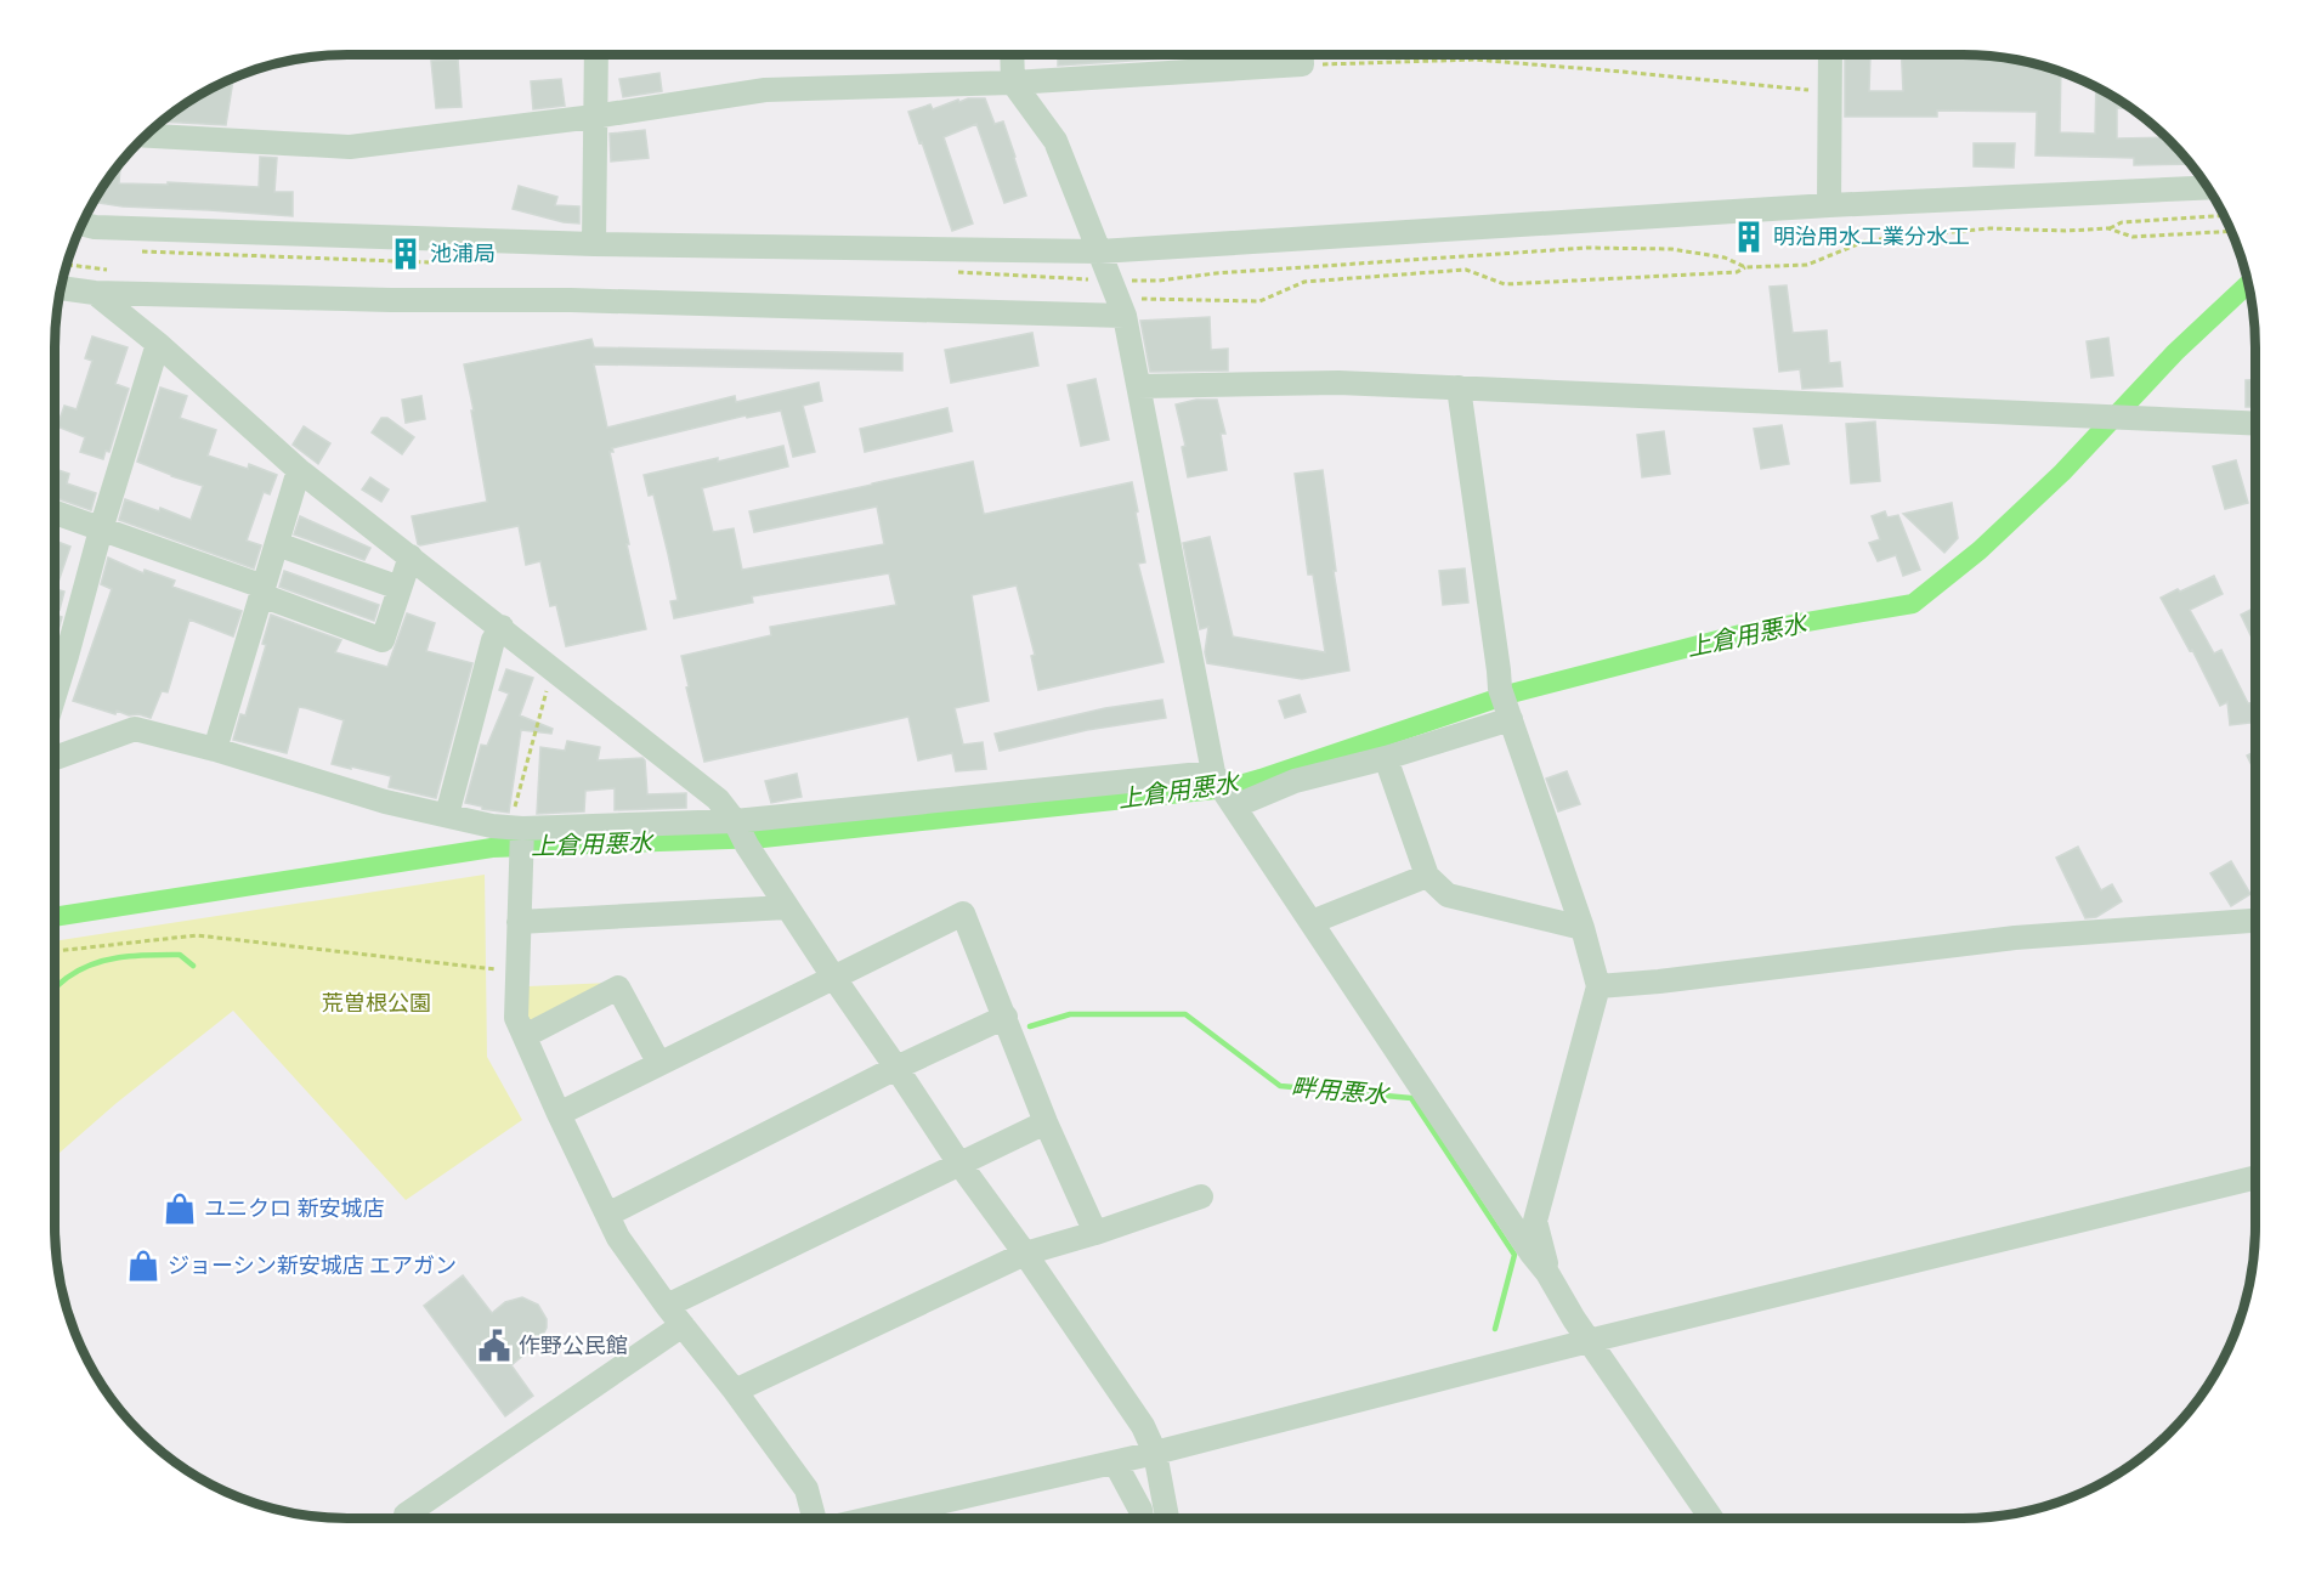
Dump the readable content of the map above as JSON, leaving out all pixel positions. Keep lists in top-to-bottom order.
{
  "water": ["上倉用悪水", "畔用悪水"],
  "parks": ["荒曽根公園"],
  "places": {
    "building": ["明治用水工業分水工", "池浦局"],
    "shop": ["ユニクロ 新安城店", "ジョーシン新安城店 エアガン"],
    "public building": ["作野公民館"]
  }
}
